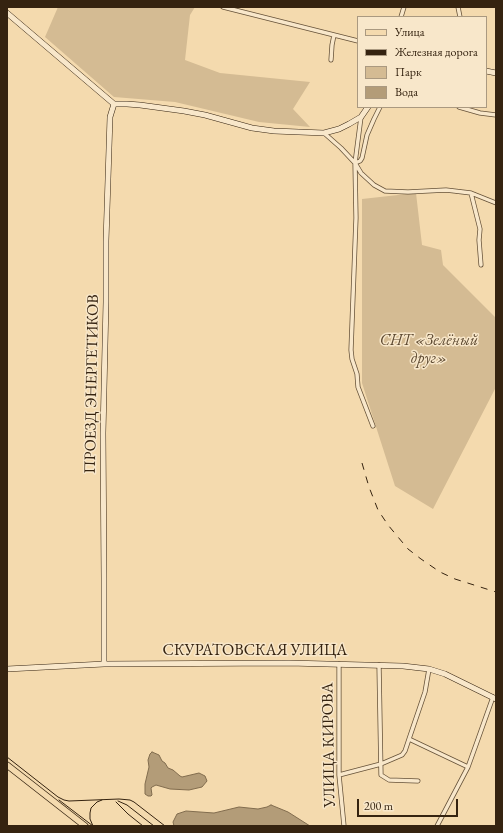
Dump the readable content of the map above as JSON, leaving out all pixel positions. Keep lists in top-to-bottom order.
{
  "streets": {
    "street": ["ПРОЕЗД ЭНЕРГЕТИКОВ", "СКУРАТОВСКАЯ УЛИЦА", "УЛИЦА КИРОВА"]
  },
  "crossings": [
    ["ПРОЕЗД ЭНЕРГЕТИКОВ", "СКУРАТОВСКАЯ УЛИЦА"],
    ["СКУРАТОВСКАЯ УЛИЦА", "УЛИЦА КИРОВА"]
  ],
  "parks": ["СНТ «Зелёный друг»"],
  "legend": [
    "Улица",
    "Железная дорога",
    "Парк",
    "Вода"
  ],
  "scale_bar": "200 m"
}
